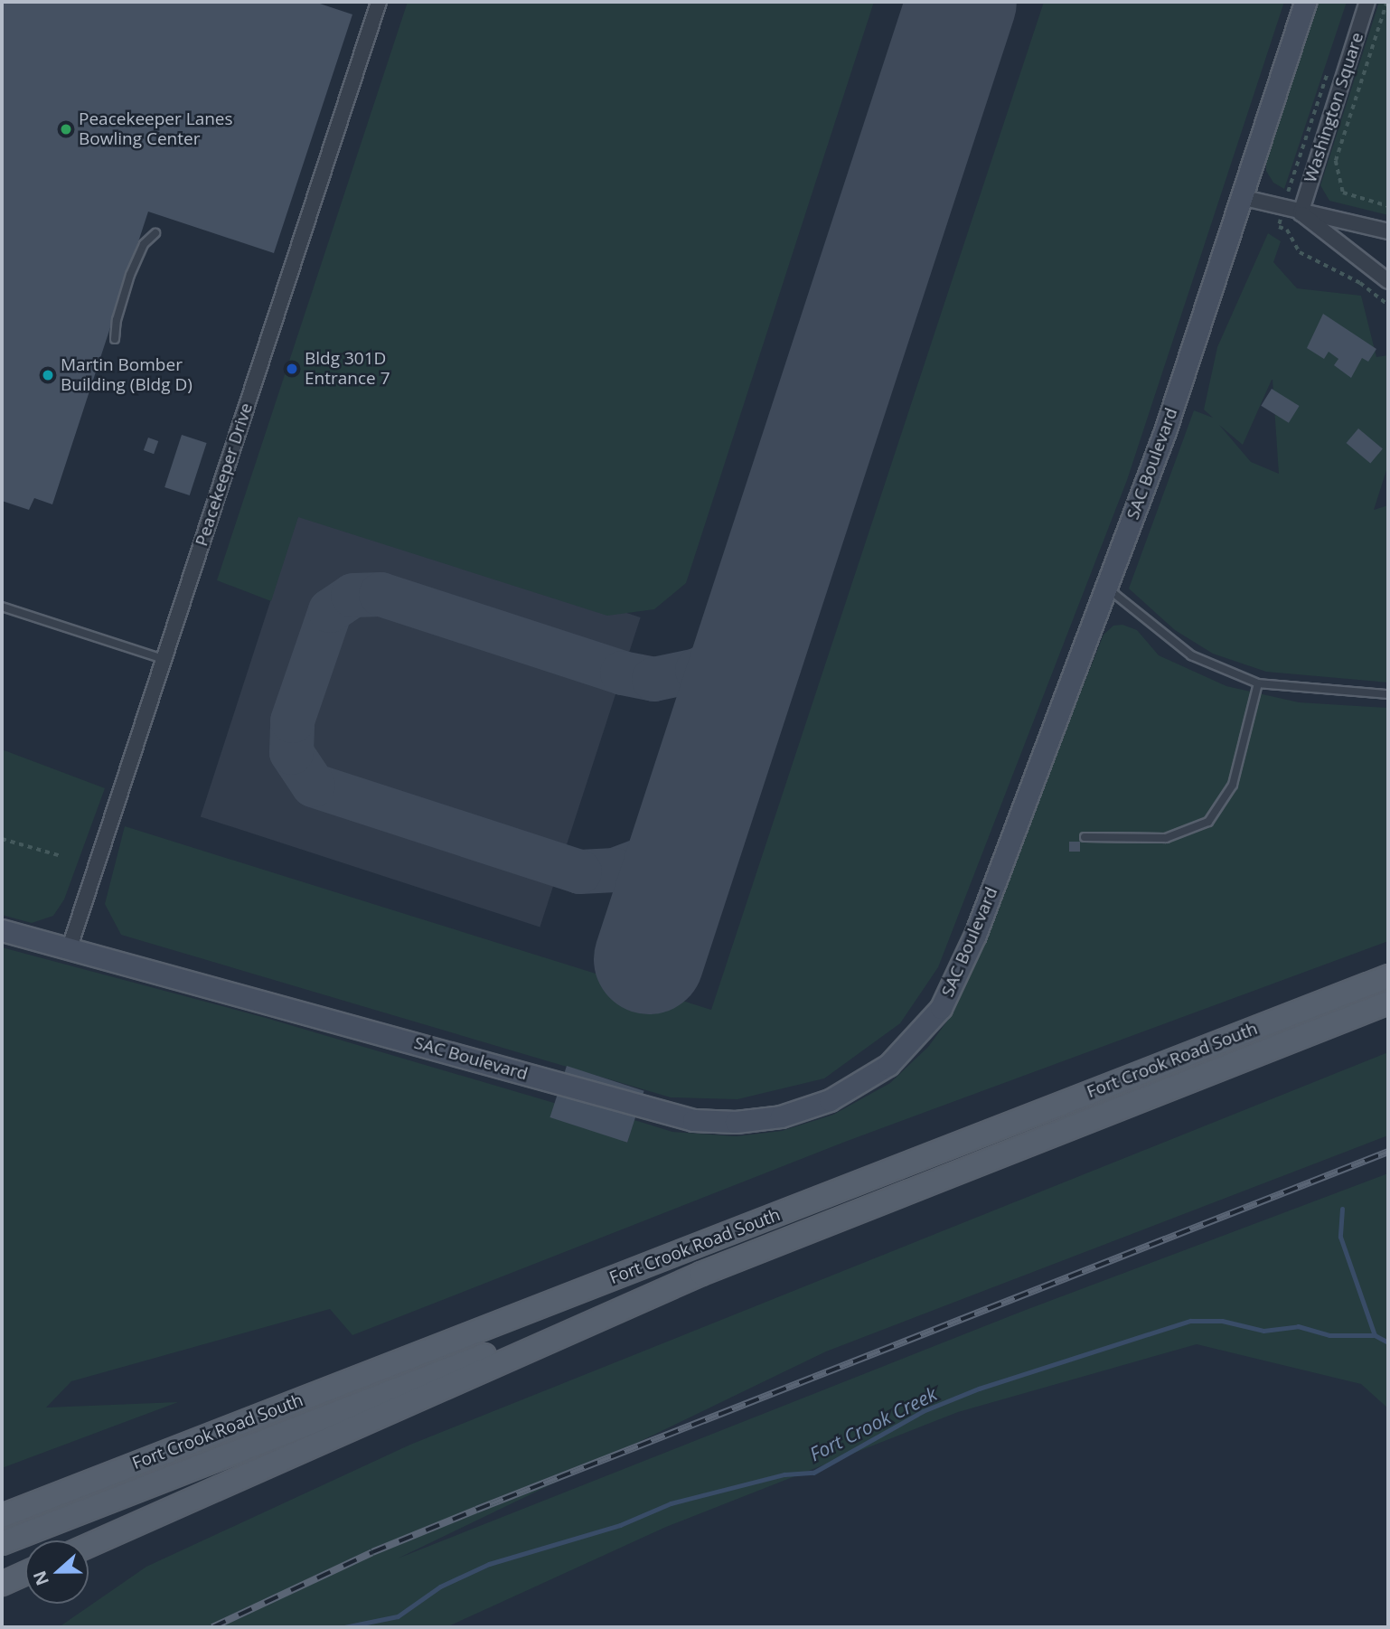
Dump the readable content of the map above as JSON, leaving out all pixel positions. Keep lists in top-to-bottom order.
{
  "streets": {
    "main road": ["Fort Crook Road South"],
    "street": ["Washington Square", "SAC Boulevard", "Peacekeeper Drive"]
  },
  "crossings": [
    ["SAC Boulevard", "Peacekeeper Drive"]
  ],
  "water": ["Fort Crook Creek"],
  "places": ["Peacekeeper Lanes Bowling Center", "Bldg 301D Entrance 7", "Martin Bomber Building (Bldg D)"],
  "north": "left"
}
